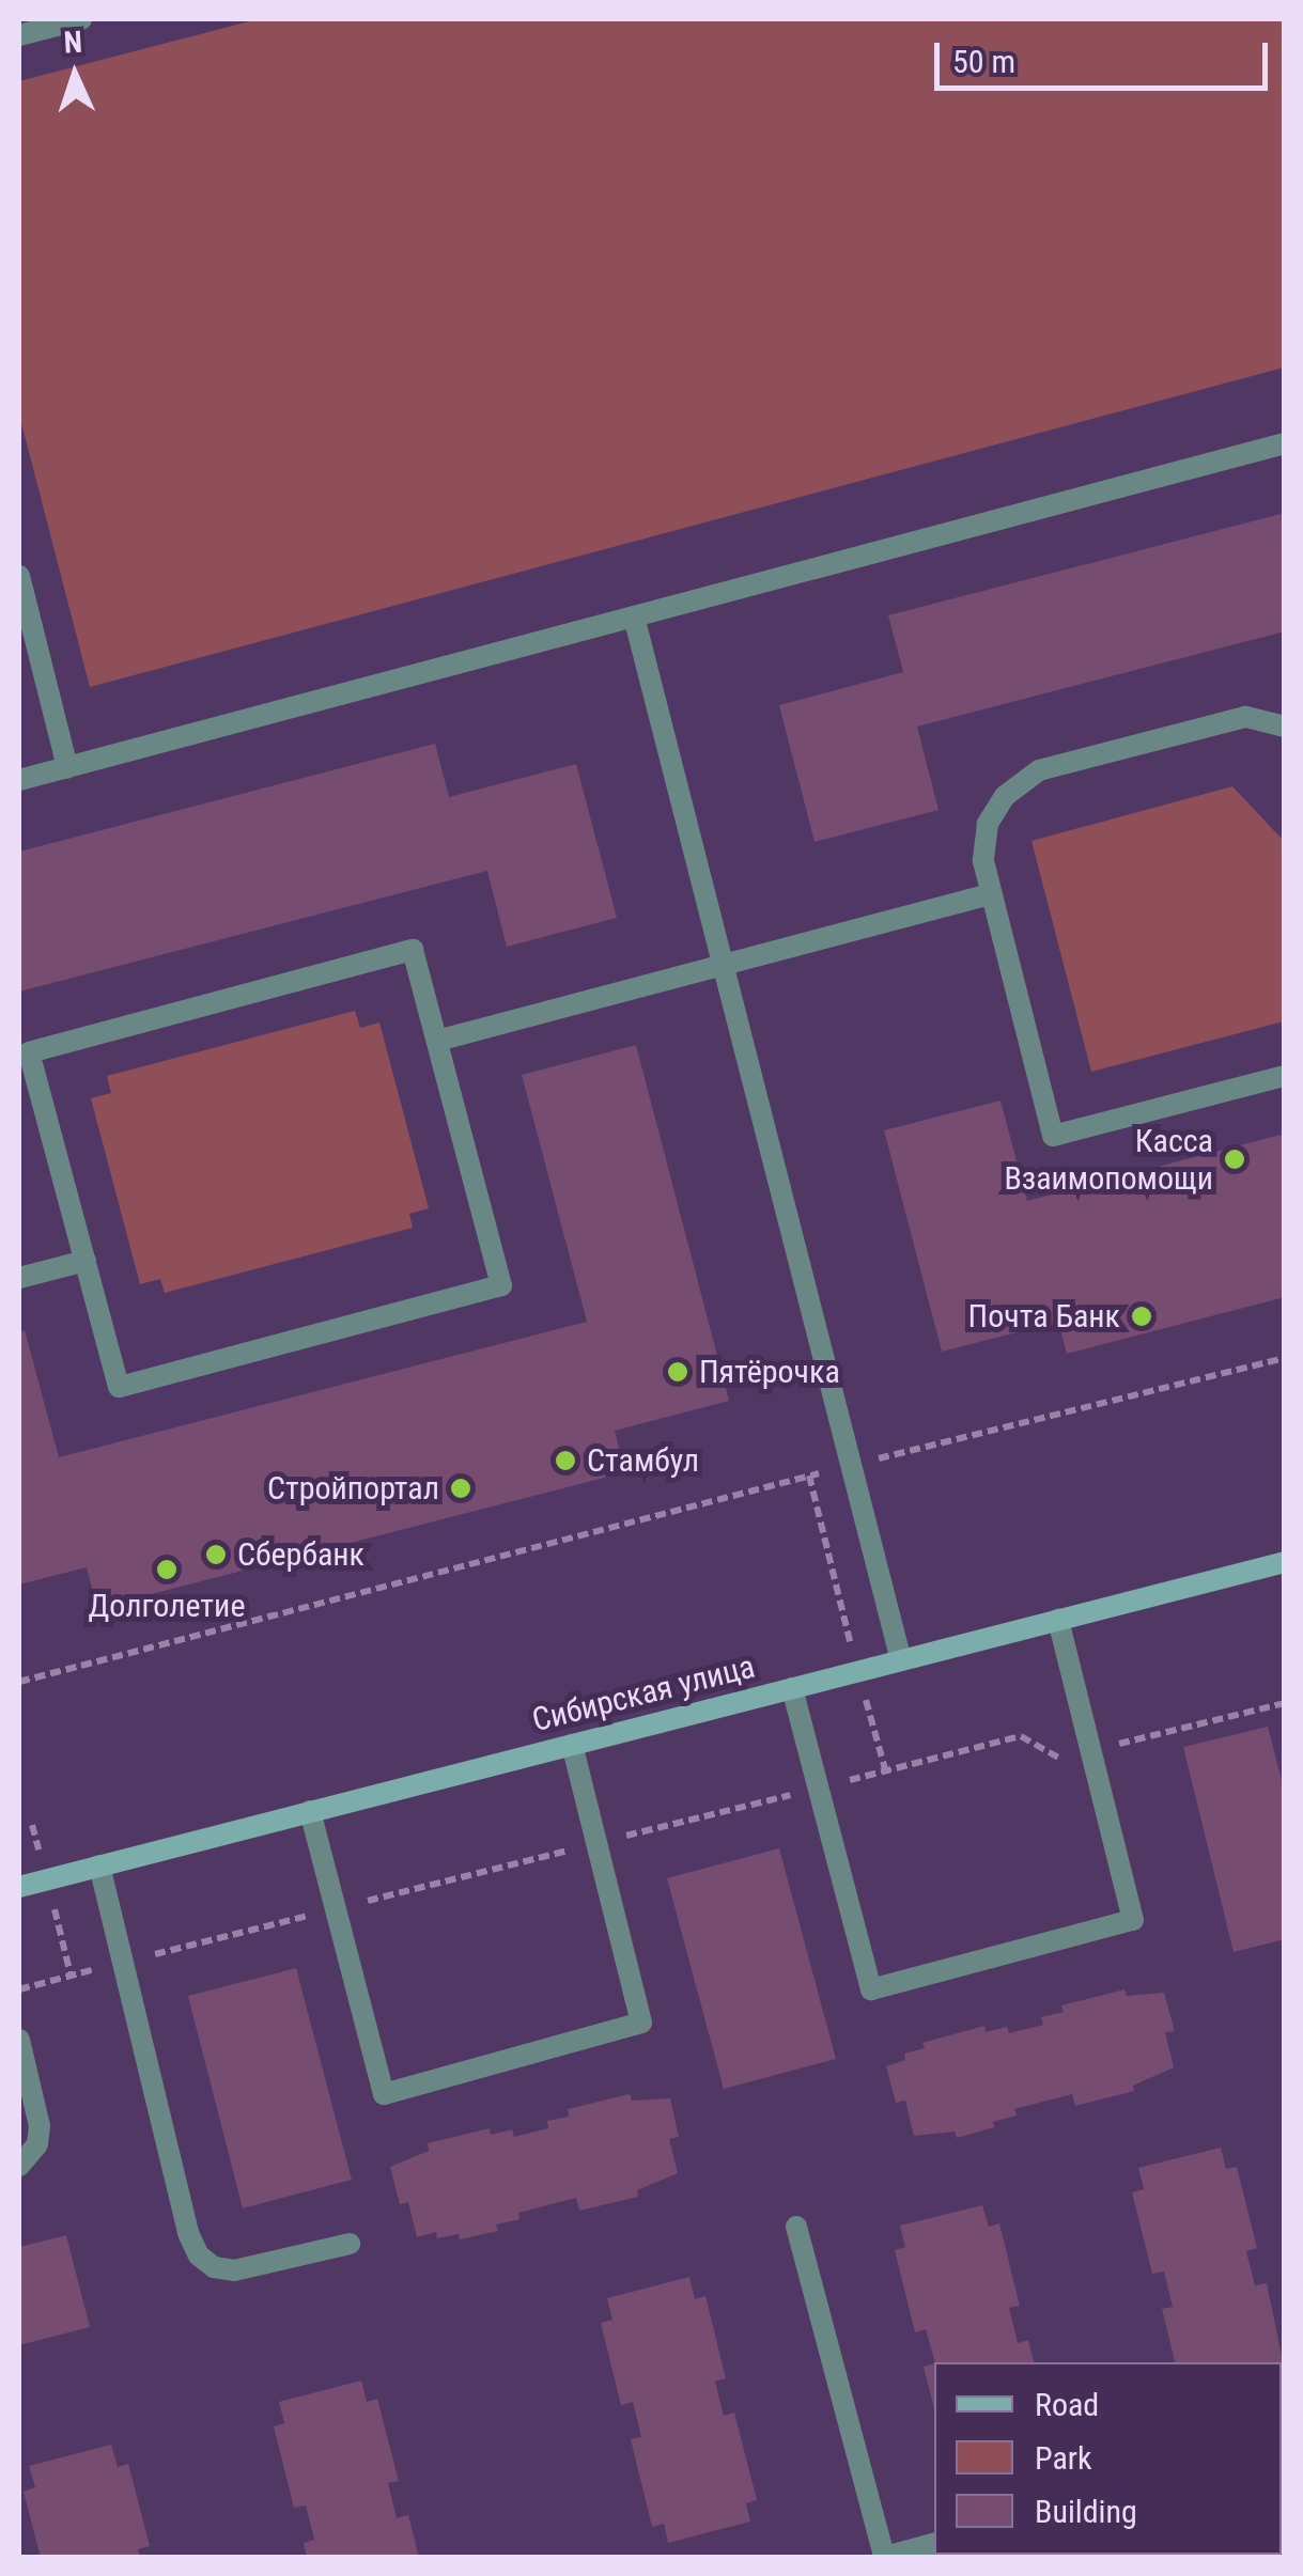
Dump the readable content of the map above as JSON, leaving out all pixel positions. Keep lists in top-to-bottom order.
{
  "streets": {
    "main road": ["Сибирская улица"]
  },
  "places": [
    "Касса Взаимопомощи",
    "Почта Банк",
    "Пятёрочка",
    "Стамбул",
    "Стройпортал",
    "Сбербанк",
    "Долголетие"
  ],
  "legend": ["Road", "Park", "Building"],
  "scale_bar": "50 m",
  "north": "top"
}
